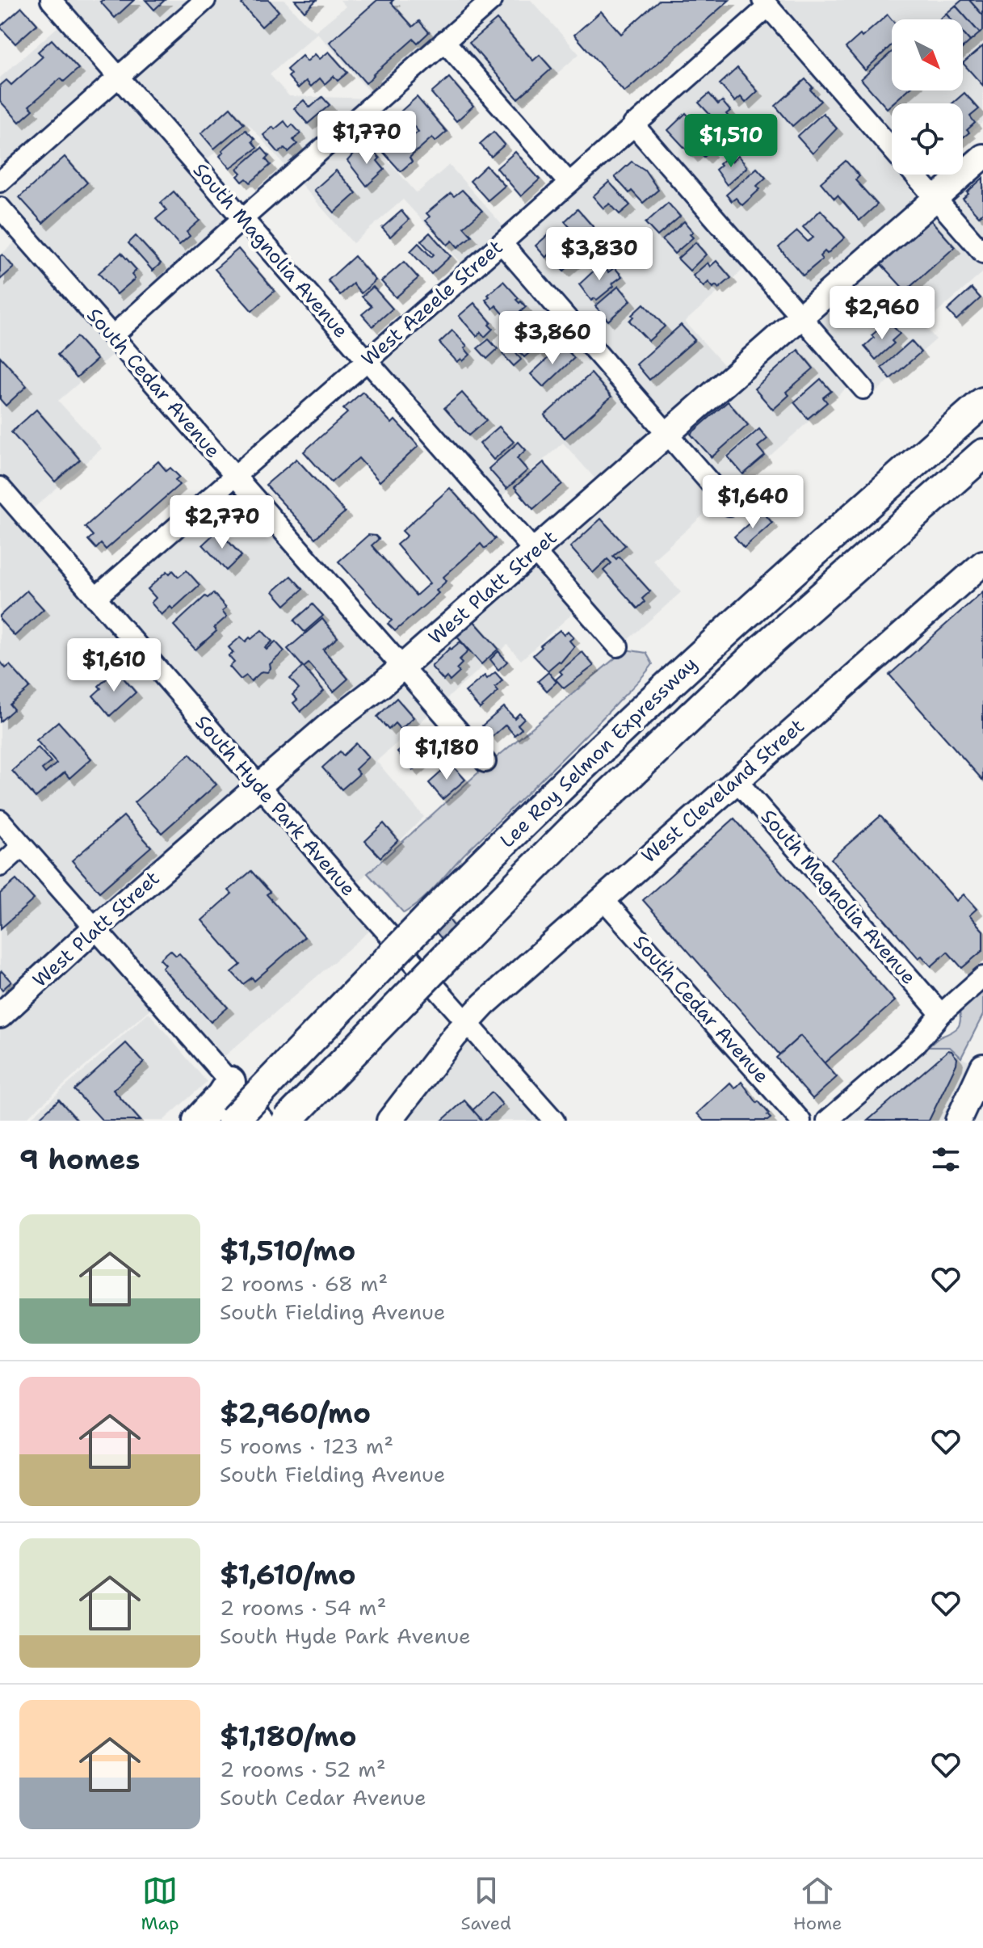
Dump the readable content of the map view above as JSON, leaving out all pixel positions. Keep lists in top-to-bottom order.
{
  "streets": {
    "highway": ["Lee Roy Selmon Expressway"],
    "main road": ["West Platt Street", "West Cleveland Street"],
    "street": [
      "South Magnolia Avenue",
      "West Azeele Street",
      "South Cedar Avenue",
      "South Hyde Park Avenue"
    ]
  },
  "crossings": [
    ["South Magnolia Avenue", "West Azeele Street"],
    ["South Magnolia Avenue", "West Platt Street"],
    ["South Magnolia Avenue", "West Cleveland Street"],
    ["West Azeele Street", "South Cedar Avenue"],
    ["West Azeele Street", "South Hyde Park Avenue"],
    ["South Cedar Avenue", "West Platt Street"],
    ["South Cedar Avenue", "West Cleveland Street"],
    ["West Platt Street", "South Hyde Park Avenue"],
    ["West Cleveland Street", "South Hyde Park Avenue"]
  ],
  "north": "bottom right",
  "page": {
    "price": [
      "$1,770",
      "$1,510",
      "$3,830",
      "$2,960",
      "$3,860",
      "$1,640",
      "$2,770",
      "$1,610",
      "$1,180"
    ],
    "heading": "9 homes",
    "list": [
      {
        "name": "$1,510/mo",
        "note": "2 rooms · 68 m² · South Fielding Avenue"
      },
      {
        "name": "$2,960/mo",
        "note": "5 rooms · 123 m² · South Fielding Avenue"
      },
      {
        "name": "$1,610/mo",
        "note": "2 rooms · 54 m² · South Hyde Park Avenue"
      },
      {
        "name": "$1,180/mo",
        "note": "2 rooms · 52 m² · South Cedar Avenue"
      }
    ],
    "tabs": ["Map", "Saved", "Home"]
  }
}
